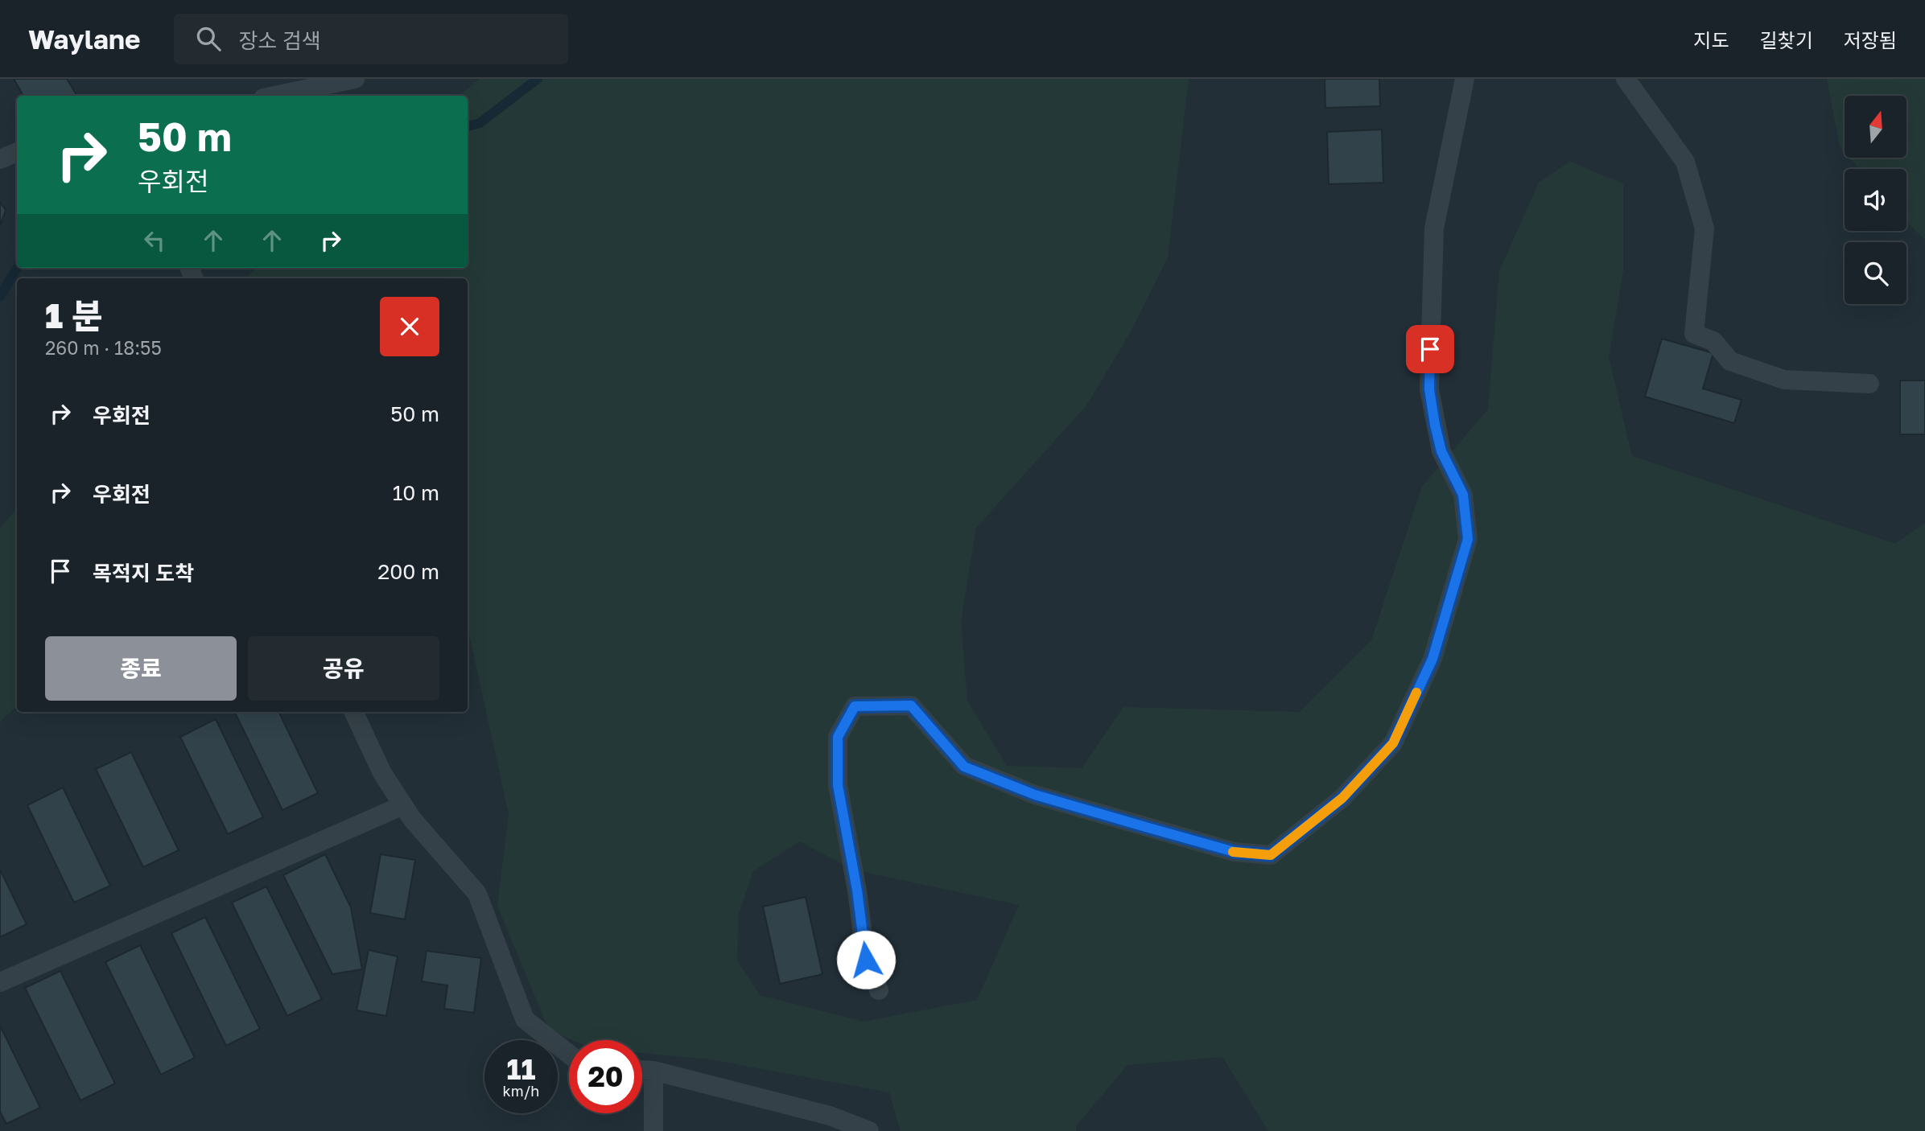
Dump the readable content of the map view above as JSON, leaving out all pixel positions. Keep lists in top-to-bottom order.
{
  "north": "top",
  "page": {
    "header": "Waylane",
    "search": "장소 검색",
    "nav": ["지도", "길찾기", "저장됨"],
    "turn": ["50 m", "우회전"],
    "heading": ["1 분", "260 m · 18:55"],
    "list": [
      {
        "name": "우회전",
        "value": "50 m"
      },
      {
        "name": "우회전",
        "value": "10 m"
      },
      {
        "name": "목적지 도착",
        "value": "200 m"
      }
    ],
    "buttons": ["종료", "공유"],
    "speed": "11 km/h",
    "limit": "20"
  }
}
